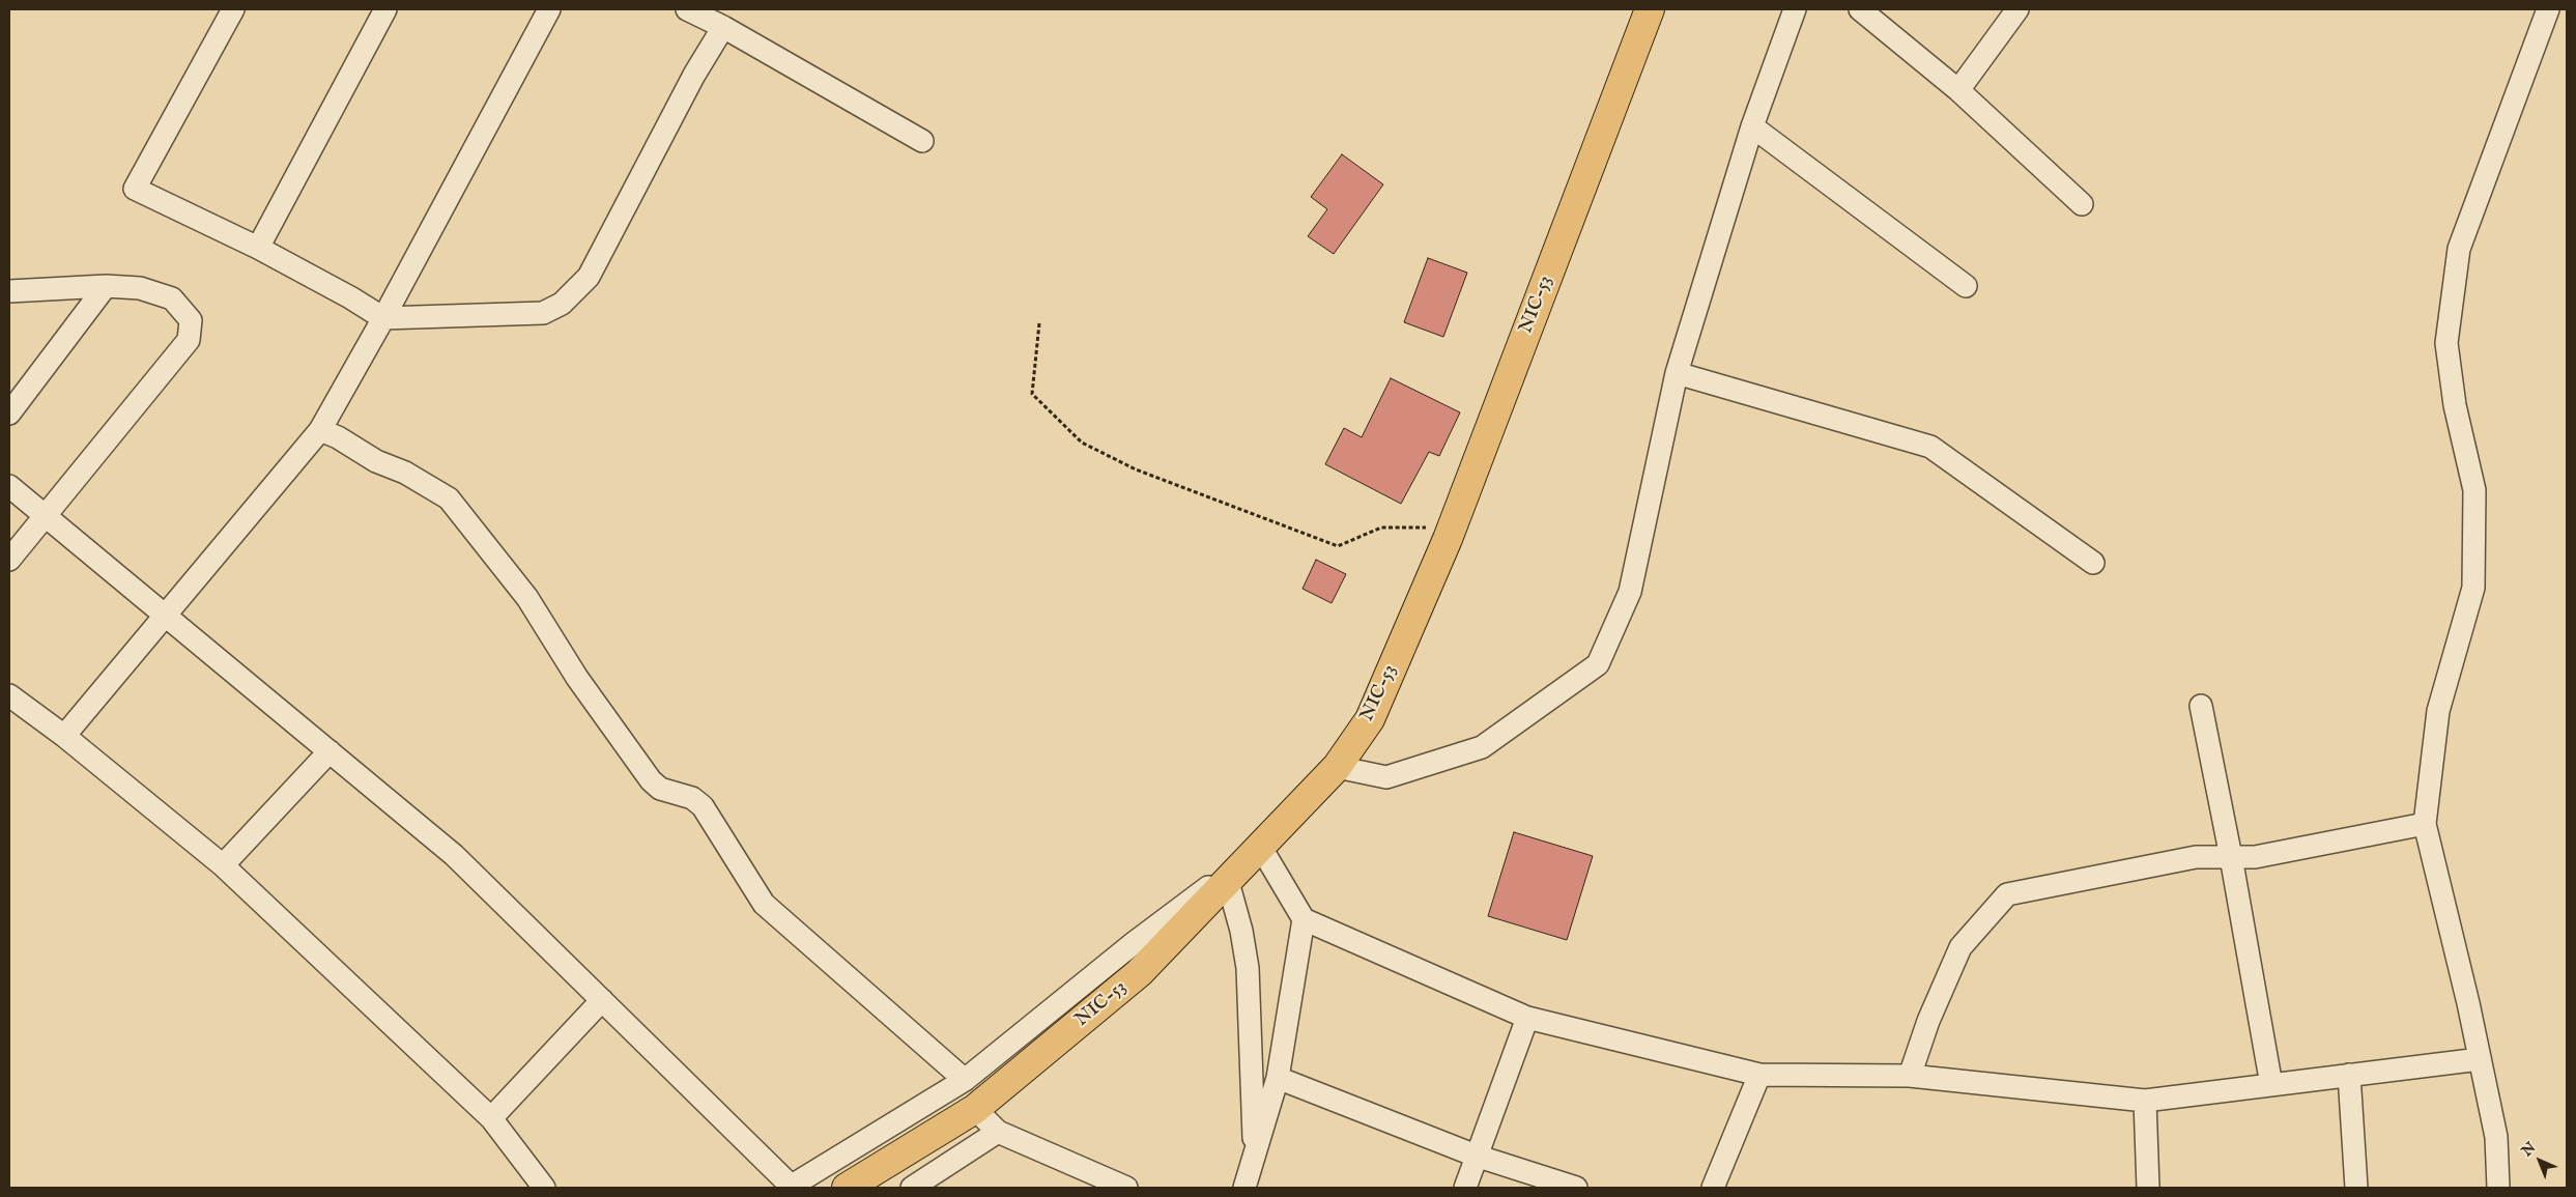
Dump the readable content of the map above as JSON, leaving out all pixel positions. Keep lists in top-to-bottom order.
{
  "streets": {
    "main road": ["NIC-53"]
  },
  "north": "top left"
}
